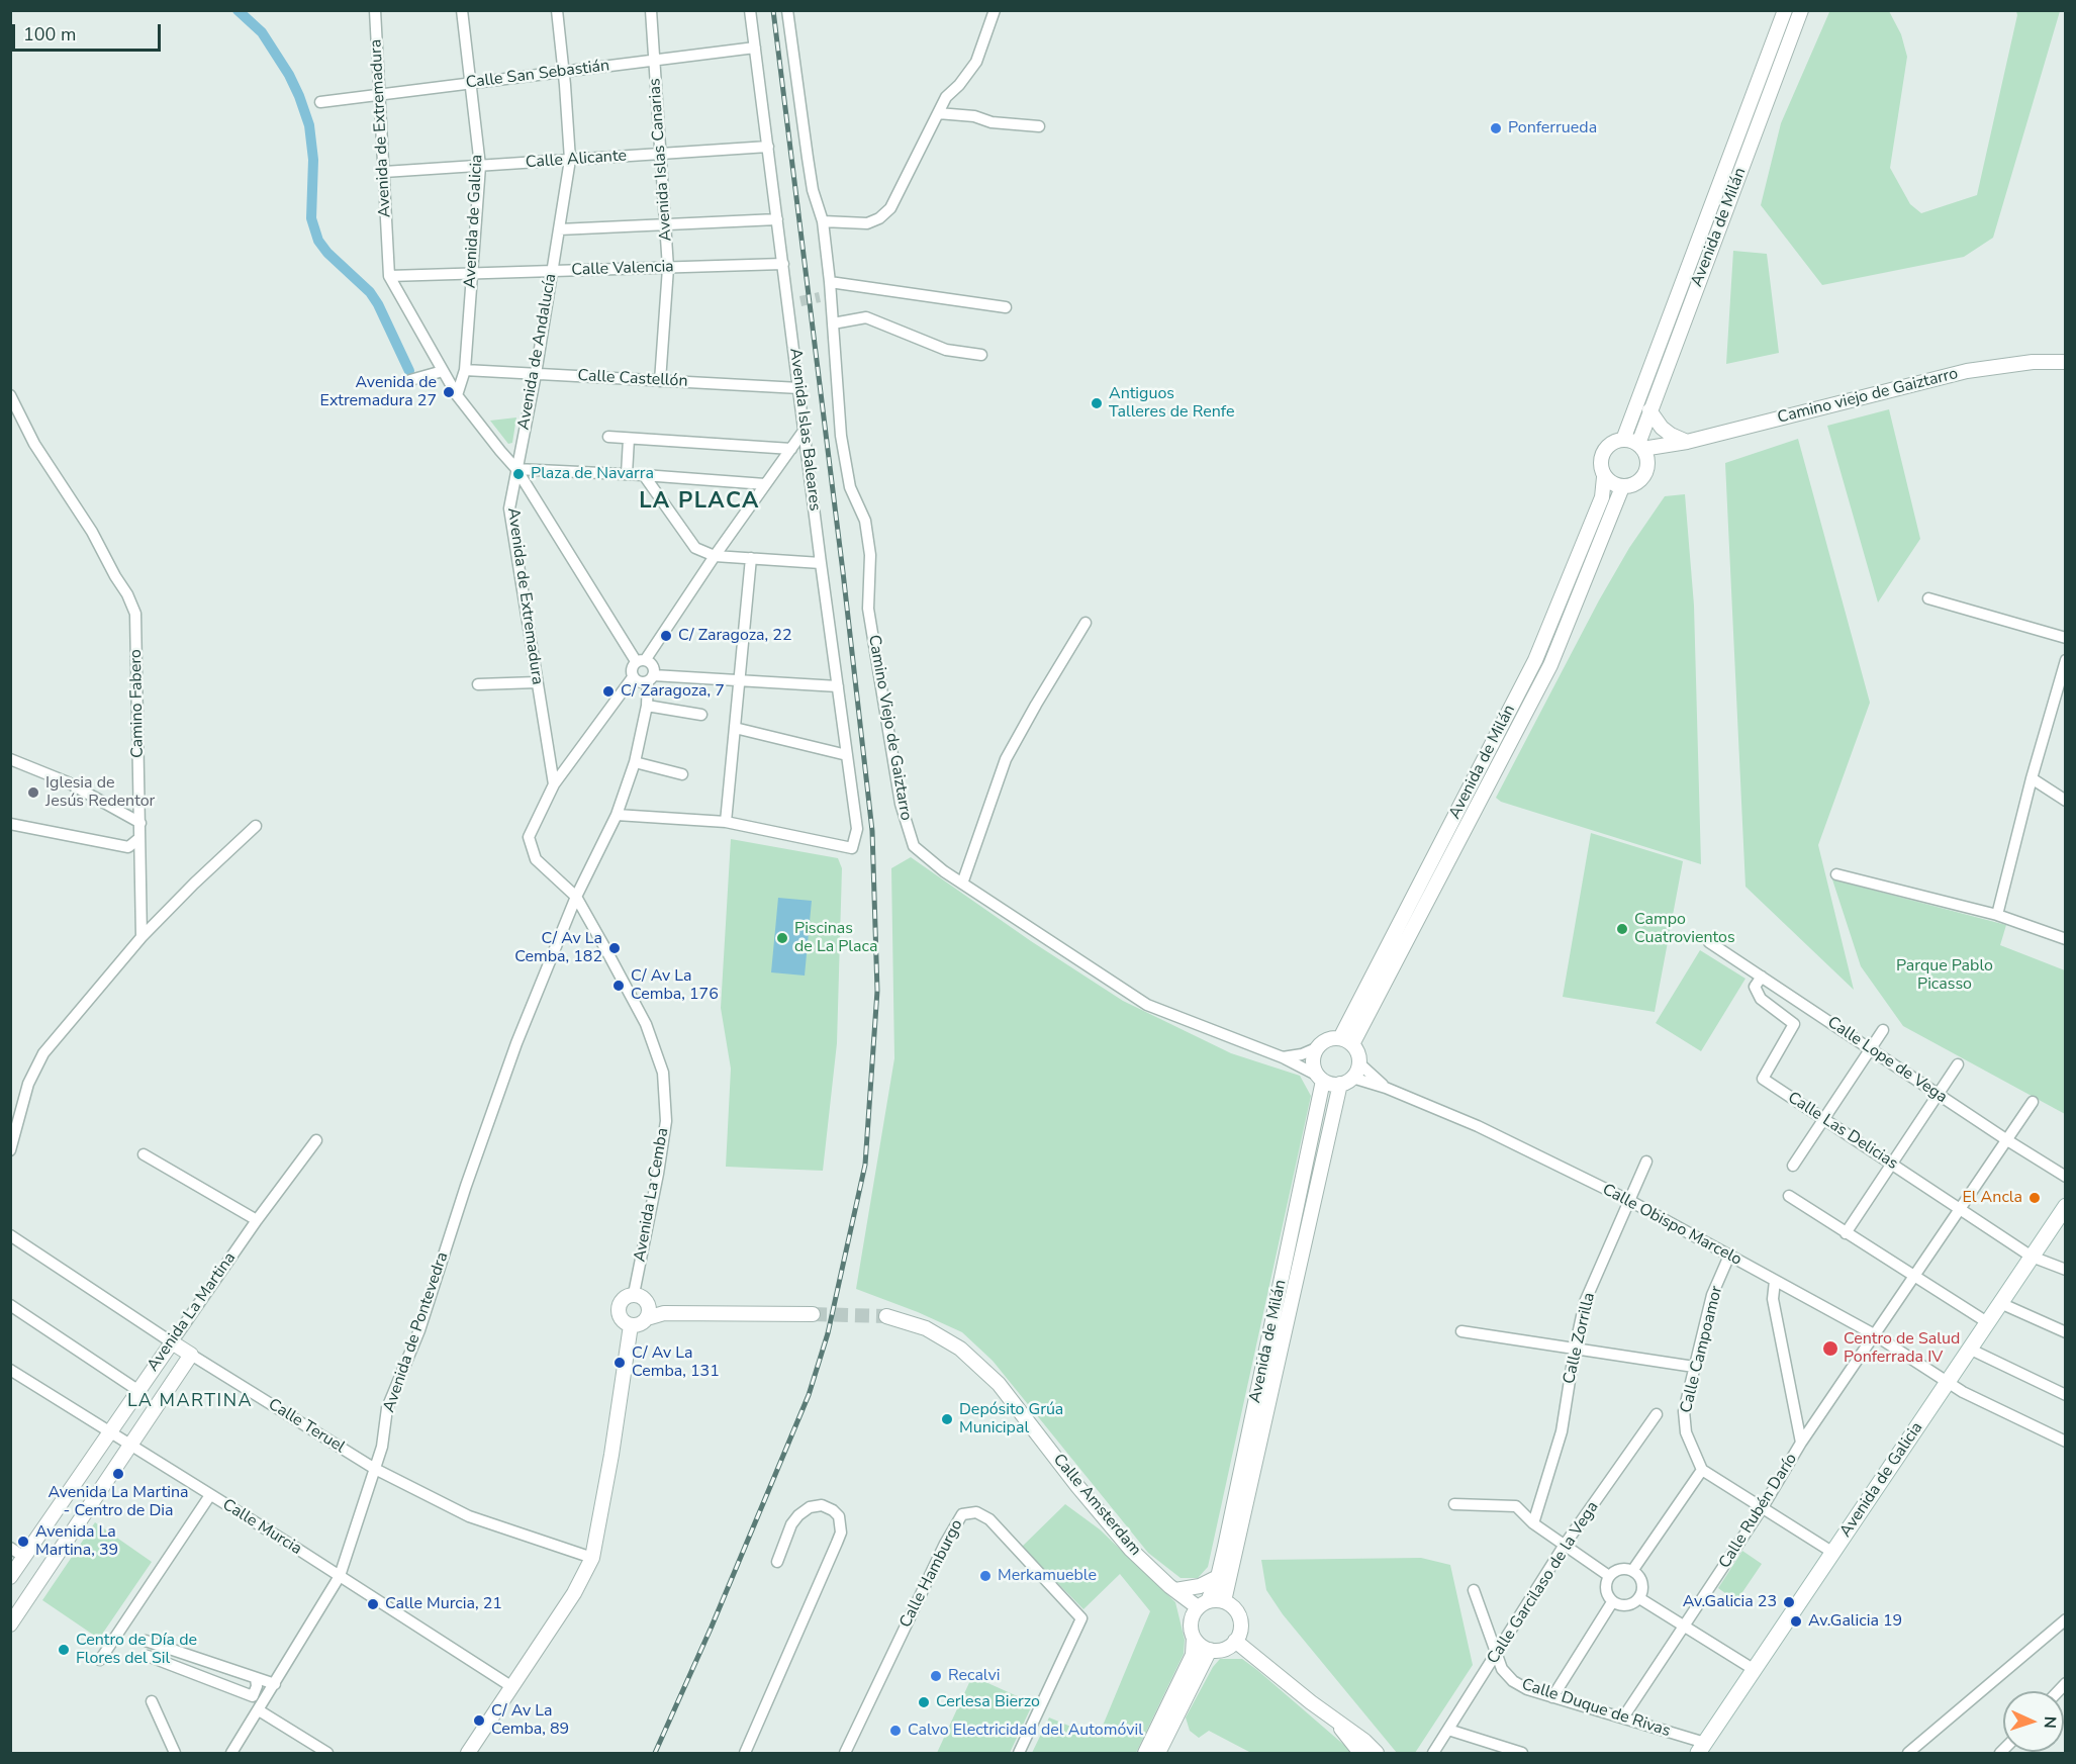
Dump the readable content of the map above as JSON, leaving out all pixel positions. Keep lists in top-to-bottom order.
{
  "streets": {
    "main road": ["Avenida de Galicia"],
    "street": [
      "Calle San Sebastián",
      "Avenida de Extremadura",
      "Calle Alicante",
      "Avenida Islas Canarias",
      "Avenida de Milán",
      "Calle Valencia",
      "Avenida de Andalucía",
      "Calle Castellón",
      "Camino viejo de Gaiztarro",
      "Avenida Islas Baleares",
      "Camino Fabero",
      "Camino Viejo de Gaiztarro",
      "Calle Lope de Vega",
      "Calle Las Delicias",
      "Avenida La Cemba",
      "Calle Obispo Marcelo",
      "Avenida La Martina",
      "Avenida de Pontevedra",
      "Calle Zorrilla",
      "Calle Campoamor",
      "Calle Teruel",
      "Calle Amsterdam",
      "Calle Rubén Darío",
      "Calle Murcia",
      "Calle Hamburgo",
      "Calle Garcilaso de la Vega",
      "Calle Duque de Rivas"
    ]
  },
  "crossings": [
    ["Calle San Sebastián", "Avenida de Extremadura"],
    ["Calle San Sebastián", "Avenida Islas Canarias"],
    ["Calle San Sebastián", "Avenida de Galicia"],
    ["Calle San Sebastián", "Avenida de Andalucía"],
    ["Calle San Sebastián", "Avenida Islas Baleares"],
    ["Avenida de Extremadura", "Calle Alicante"],
    ["Avenida de Extremadura", "Avenida de Galicia"],
    ["Avenida de Extremadura", "Calle Valencia"],
    ["Avenida de Extremadura", "Avenida de Andalucía"],
    ["Avenida de Extremadura", "Avenida La Cemba"],
    ["Calle Alicante", "Avenida Islas Canarias"],
    ["Calle Alicante", "Avenida de Galicia"],
    ["Calle Alicante", "Avenida de Andalucía"],
    ["Calle Alicante", "Avenida Islas Baleares"],
    ["Avenida Islas Canarias", "Calle Valencia"],
    ["Avenida Islas Canarias", "Calle Castellón"],
    ["Avenida de Galicia", "Calle Valencia"],
    ["Avenida de Galicia", "Calle Castellón"],
    ["Avenida de Galicia", "Calle Las Delicias"],
    ["Avenida de Galicia", "Calle Obispo Marcelo"],
    ["Avenida de Galicia", "Calle Duque de Rivas"],
    ["Avenida de Milán", "Camino viejo de Gaiztarro"],
    ["Avenida de Milán", "Camino Viejo de Gaiztarro"],
    ["Avenida de Milán", "Calle Obispo Marcelo"],
    ["Avenida de Milán", "Calle Amsterdam"],
    ["Calle Valencia", "Avenida de Andalucía"],
    ["Calle Valencia", "Avenida Islas Baleares"],
    ["Avenida de Andalucía", "Calle Castellón"],
    ["Calle Castellón", "Avenida Islas Baleares"],
    ["Camino Viejo de Gaiztarro", "Calle Obispo Marcelo"],
    ["Calle Lope de Vega", "Calle Las Delicias"],
    ["Calle Lope de Vega", "Calle Rubén Darío"],
    ["Calle Las Delicias", "Calle Rubén Darío"],
    ["Avenida La Cemba", "Avenida de Pontevedra"],
    ["Calle Obispo Marcelo", "Calle Zorrilla"],
    ["Calle Obispo Marcelo", "Calle Campoamor"],
    ["Calle Obispo Marcelo", "Calle Rubén Darío"],
    ["Avenida La Martina", "Calle Teruel"],
    ["Avenida La Martina", "Calle Murcia"],
    ["Avenida de Pontevedra", "Calle Teruel"],
    ["Avenida de Pontevedra", "Calle Murcia"],
    ["Calle Rubén Darío", "Calle Duque de Rivas"],
    ["Calle Garcilaso de la Vega", "Calle Duque de Rivas"]
  ],
  "districts": ["LA PLACA", "LA MARTINA"],
  "parks": ["Parque Pablo Picasso"],
  "places": [
    "Ponferrueda",
    "Avenida de Extremadura 27",
    "Antiguos Talleres de Renfe",
    "Plaza de Navarra",
    "C/ Zaragoza, 22",
    "C/ Zaragoza, 7",
    "Iglesia de Jesús Redentor",
    "Campo Cuatrovientos",
    "Piscinas de La Placa",
    "C/ Av La Cemba, 182",
    "C/ Av La Cemba, 176",
    "El Ancla",
    "Centro de Salud Ponferrada IV",
    "C/ Av La Cemba, 131",
    "Depósito Grúa Municipal",
    "Avenida La Martina - Centro de Dia",
    "Avenida La Martina, 39",
    "Merkamueble",
    "Av.Galicia 23",
    "Calle Murcia, 21",
    "Av.Galicia 19",
    "Centro de Día de Flores del Sil",
    "Recalvi",
    "Cerlesa Bierzo",
    "C/ Av La Cemba, 89",
    "Calvo Electricidad del Automóvil"
  ],
  "scale_bar": "100 m",
  "north": "right"
}
